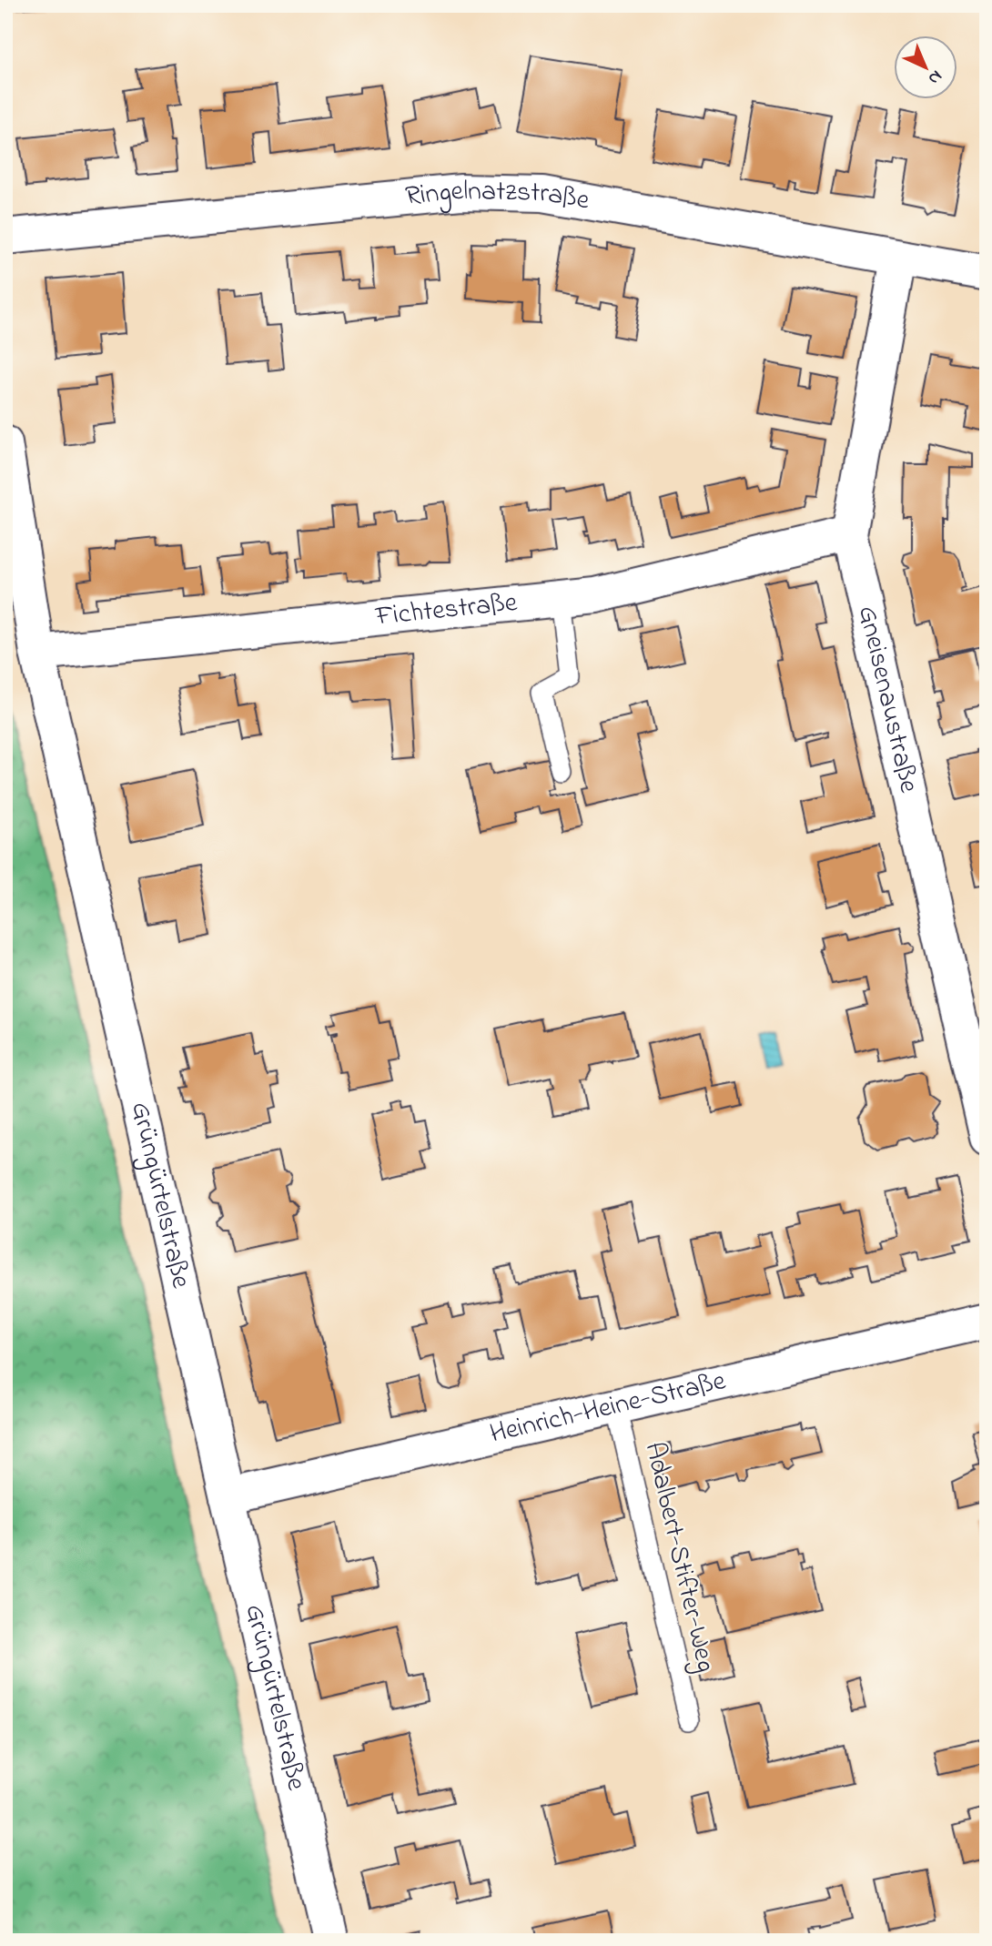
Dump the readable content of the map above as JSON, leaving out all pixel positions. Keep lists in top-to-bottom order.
{
  "streets": {
    "street": [
      "Ringelnatzstraße",
      "Fichtestraße",
      "Gneisenaustraße",
      "Grüngürtelstraße",
      "Heinrich-Heine-Straße"
    ],
    "lane": ["Adalbert-Stifter-Weg"]
  },
  "crossings": [
    ["Ringelnatzstraße", "Gneisenaustraße"],
    ["Fichtestraße", "Gneisenaustraße"],
    ["Fichtestraße", "Grüngürtelstraße"],
    ["Grüngürtelstraße", "Heinrich-Heine-Straße"],
    ["Heinrich-Heine-Straße", "Adalbert-Stifter-Weg"]
  ],
  "north": "bottom right"
}
